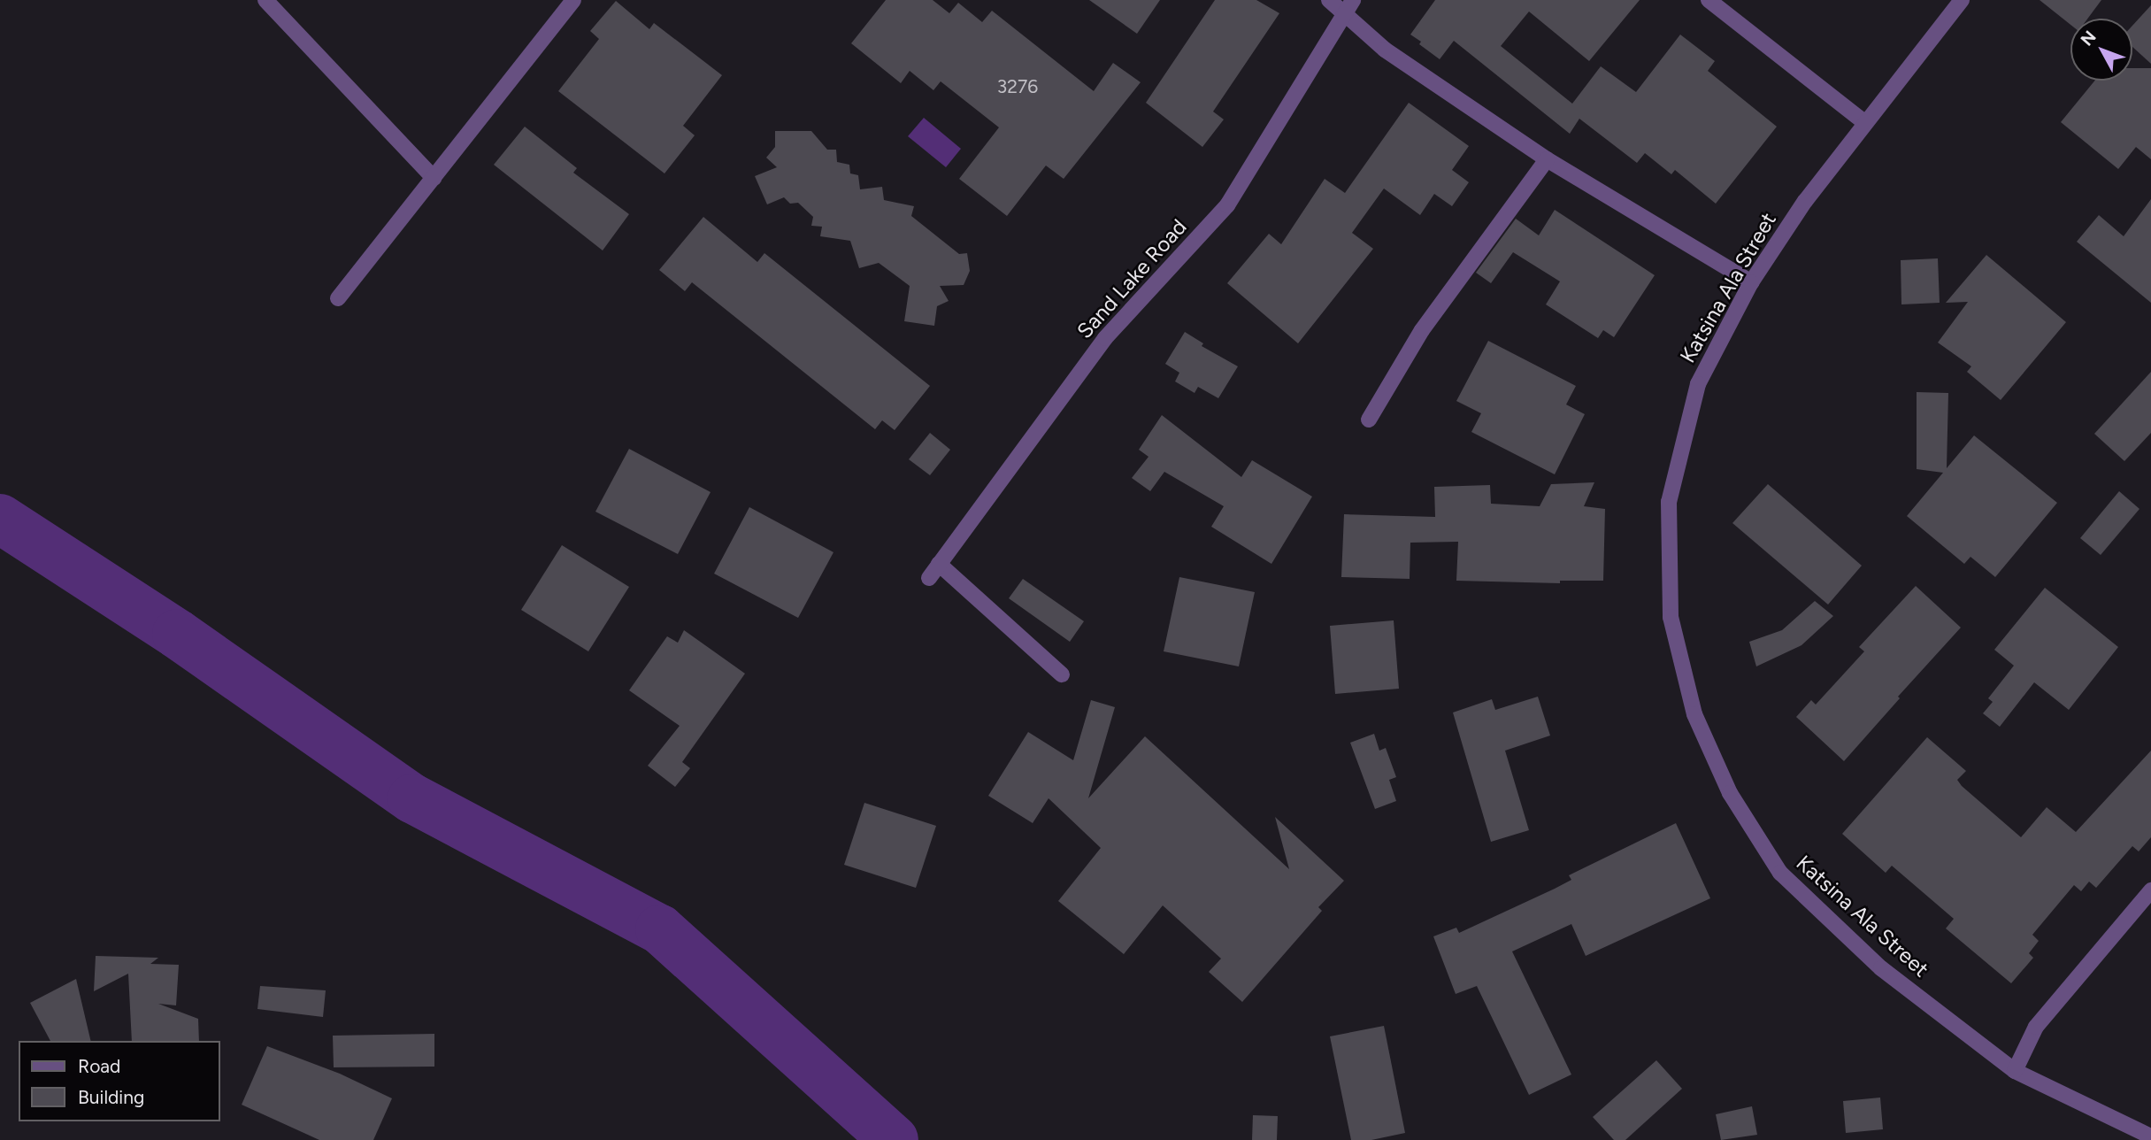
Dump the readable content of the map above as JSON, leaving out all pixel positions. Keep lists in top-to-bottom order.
{
  "streets": {
    "street": ["Sand Lake Road", "Katsina Ala Street"]
  },
  "house_numbers": ["3276"],
  "legend": ["Road", "Building"],
  "north": "top left"
}
